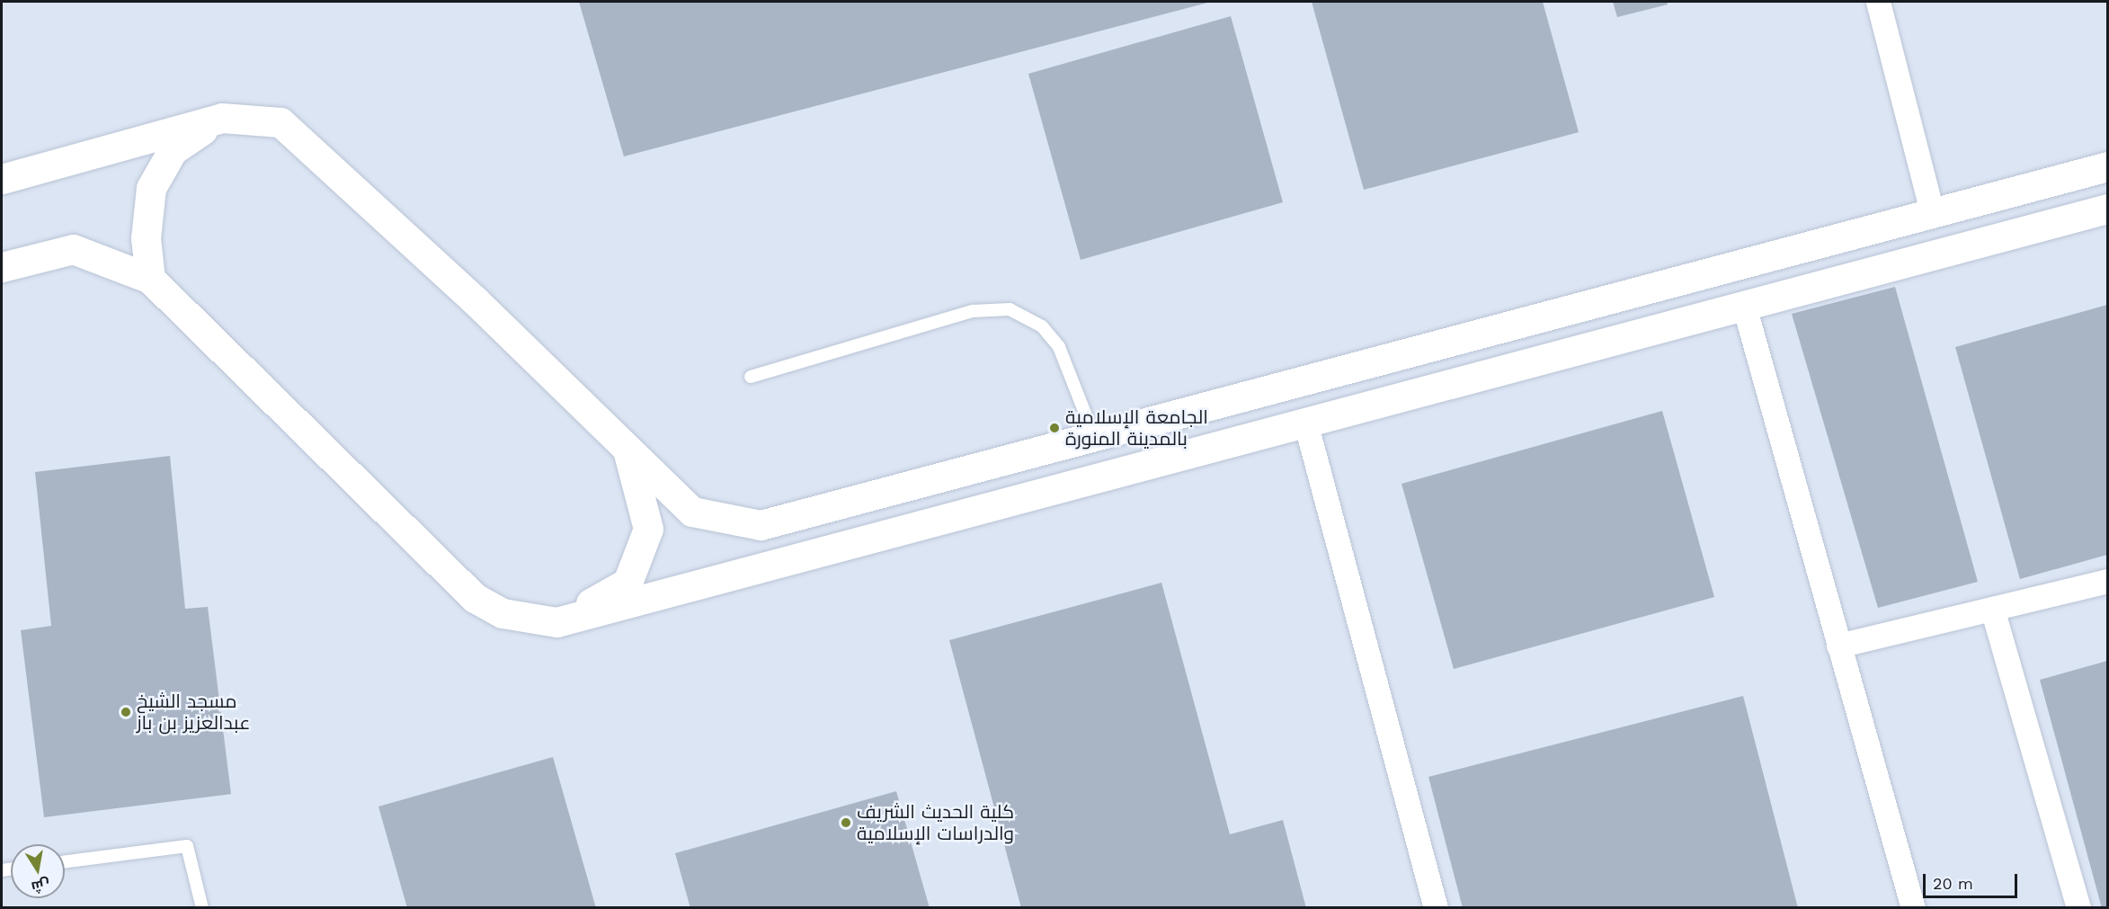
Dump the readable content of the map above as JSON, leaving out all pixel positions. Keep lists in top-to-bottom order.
{
  "places": ["الجامعة الإسلامية بالمدينة المنورة", "مسجد الشيخ عبدالعزيز بن باز", "كلية الحديث الشريف والدراسات الإسلامية"],
  "scale_bar": "20 m",
  "north": "bottom"
}
